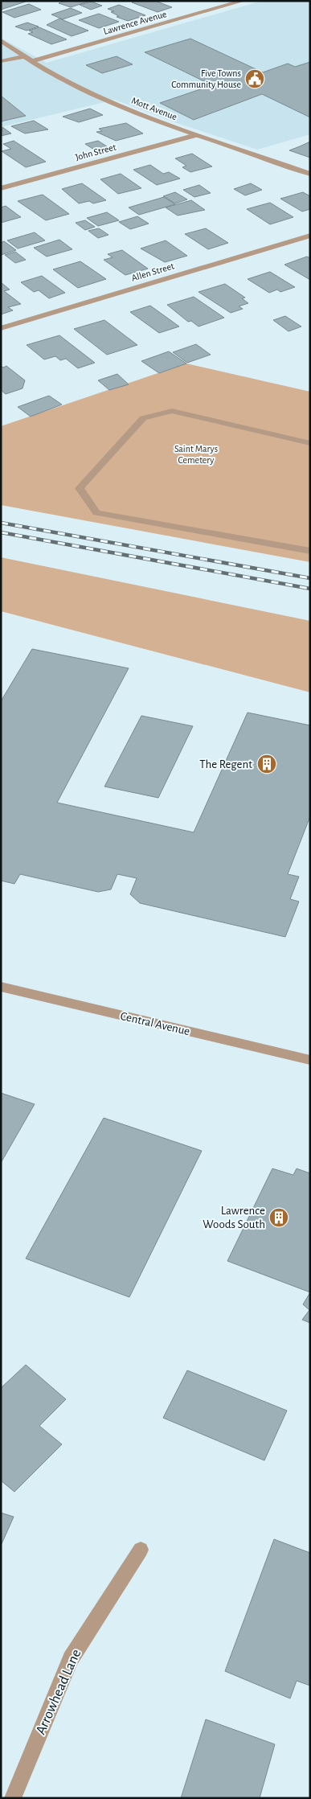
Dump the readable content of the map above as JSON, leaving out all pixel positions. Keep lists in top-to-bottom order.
{
  "streets": {
    "street": [
      "Lawrence Avenue",
      "Mott Avenue",
      "John Street",
      "Allen Street",
      "Central Avenue",
      "Arrowhead Lane"
    ]
  },
  "crossings": [
    ["Lawrence Avenue", "Mott Avenue"],
    ["Mott Avenue", "John Street"]
  ],
  "parks": ["Saint Marys Cemetery"],
  "places": {
    "public building": ["Five Towns Community House"],
    "building": ["The Regent", "Lawrence Woods South"]
  }
}
